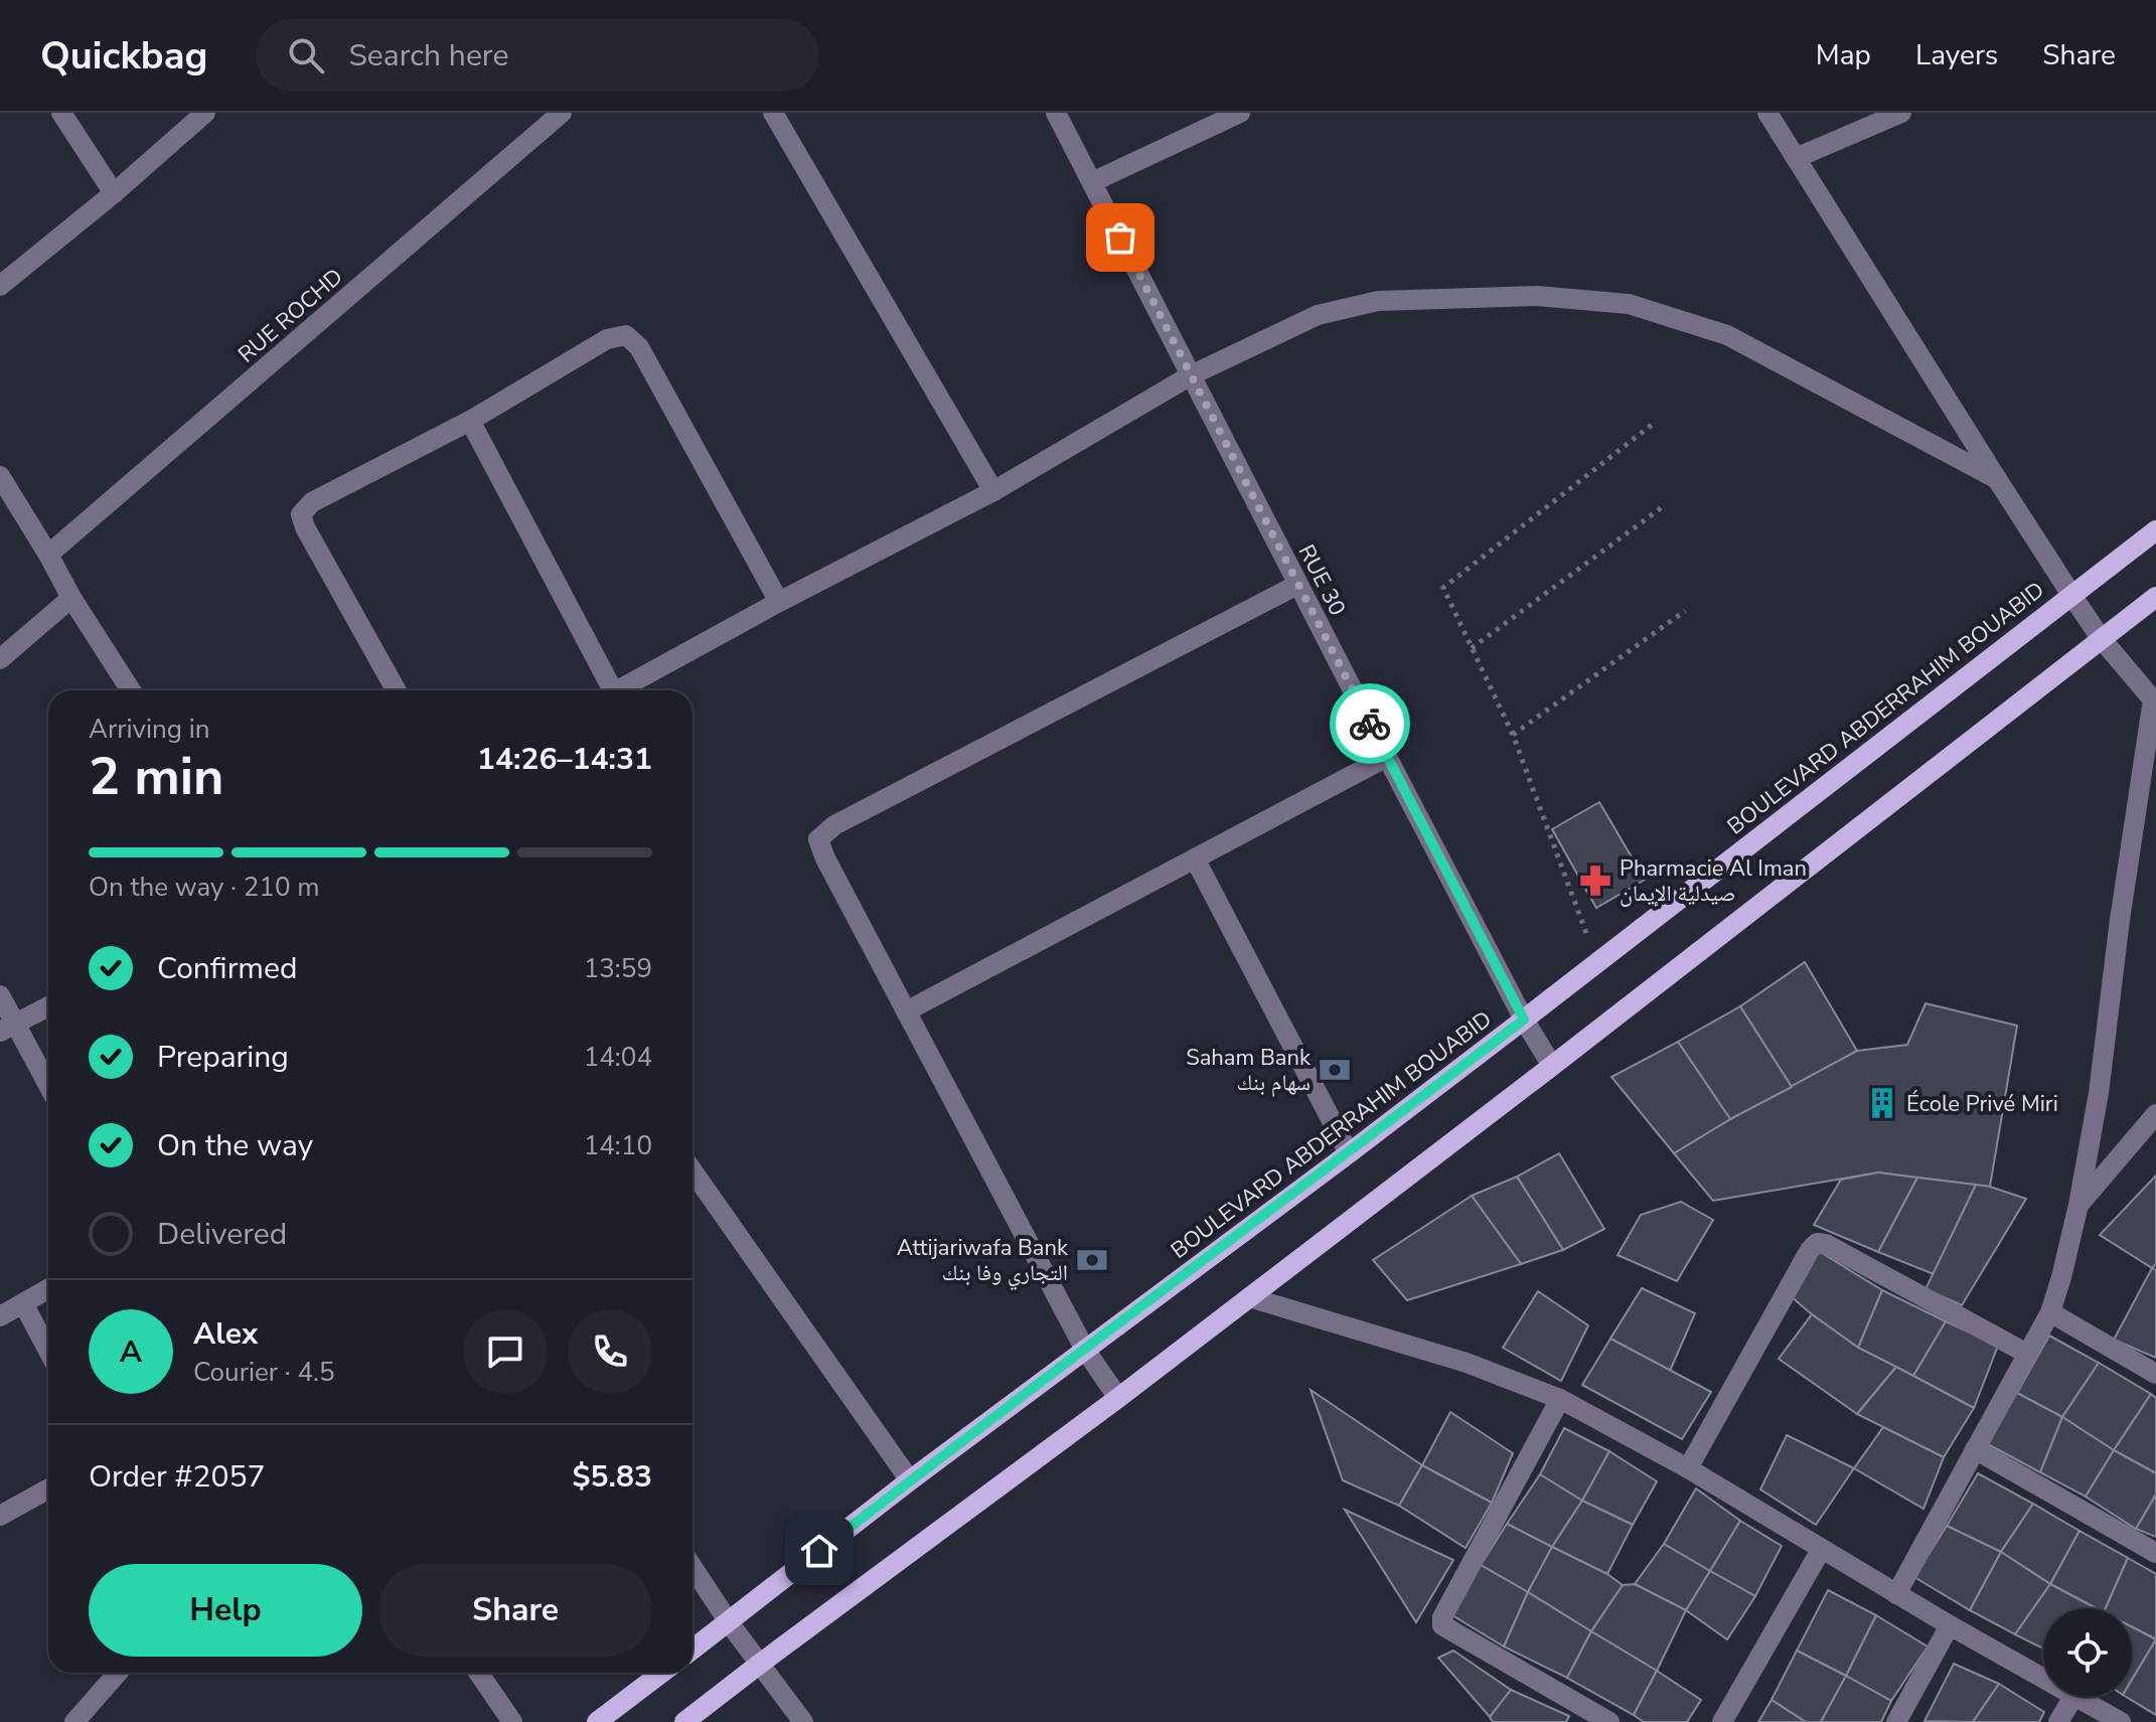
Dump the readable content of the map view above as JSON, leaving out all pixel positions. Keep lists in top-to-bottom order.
{
  "streets": {
    "main road": ["BOULEVARD ABDERRAHIM BOUABID"],
    "street": ["RUE ROCHD", "RUE 30"]
  },
  "crossings": [
    ["RUE 30", "BOULEVARD ABDERRAHIM BOUABID"]
  ],
  "places": {
    "pharmacy": ["Pharmacie Al Iman صيدلية الإيمان"],
    "bank": ["Saham Bank سهام بنك", "Attijariwafa Bank التجاري وفا بنك"],
    "building": ["École Privé Miri"]
  },
  "page": {
    "header": "Quickbag",
    "search": "Search here",
    "nav": ["Map", "Layers", "Share"],
    "heading": ["2 min", "Arriving in", "14:26–14:31"],
    "panel": [
      "Alex",
      "Courier · 4.5",
      "Order #2057",
      "$5.83"
    ],
    "bar": "On the way · 210 m",
    "list": [
      ["Confirmed", "13:59"],
      ["Preparing", "14:04"],
      ["On the way", "14:10"],
      "Delivered"
    ],
    "round": "A",
    "buttons": ["Help", "Share"]
  }
}
